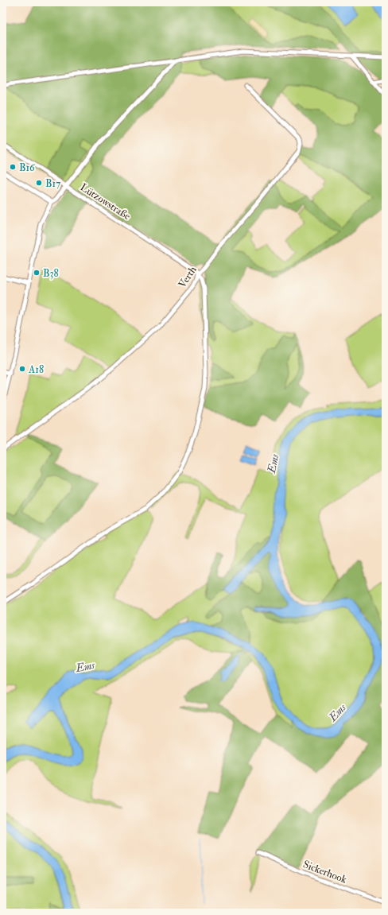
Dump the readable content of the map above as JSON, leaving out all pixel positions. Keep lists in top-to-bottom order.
{
  "streets": {
    "street": ["Lützowstraße", "Verth", "Sickerhook"]
  },
  "crossings": [
    ["Lützowstraße", "Verth"]
  ],
  "water": ["Ems"],
  "places": [
    "B16",
    "B17",
    "B38",
    "A18"
  ]
}
